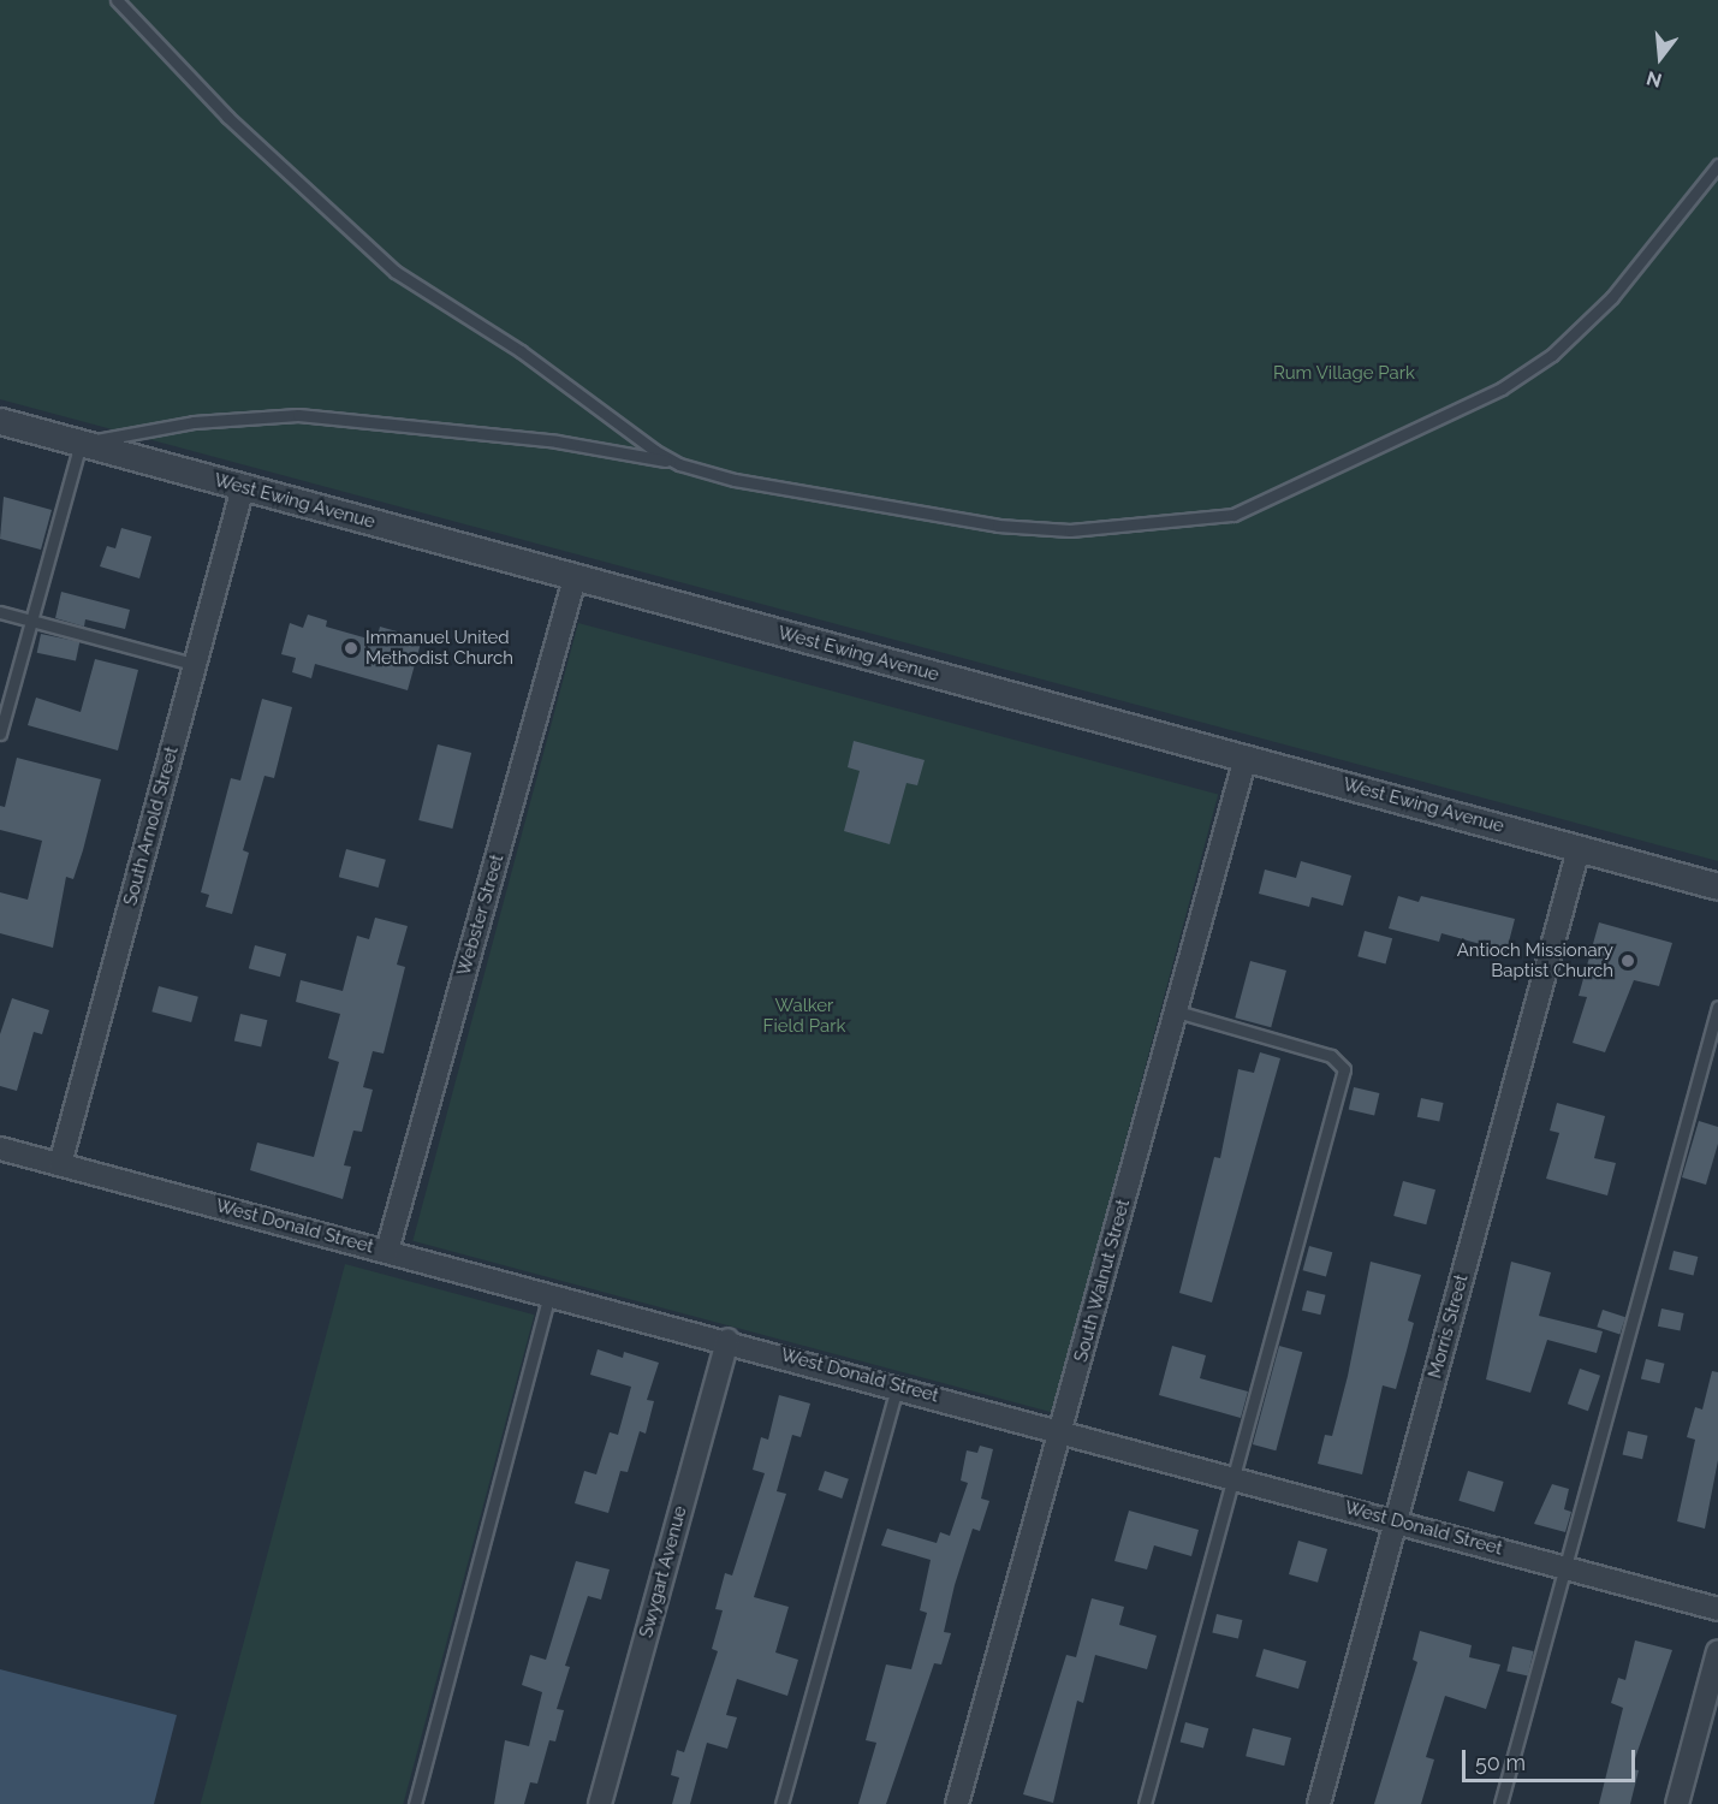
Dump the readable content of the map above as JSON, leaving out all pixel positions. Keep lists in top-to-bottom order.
{
  "streets": {
    "street": [
      "West Ewing Avenue",
      "South Arnold Street",
      "Webster Street",
      "West Donald Street",
      "South Walnut Street",
      "Morris Street",
      "Swygart Avenue"
    ]
  },
  "crossings": [
    ["West Ewing Avenue", "South Arnold Street"],
    ["West Ewing Avenue", "Webster Street"],
    ["West Ewing Avenue", "South Walnut Street"],
    ["West Ewing Avenue", "Morris Street"],
    ["South Arnold Street", "West Donald Street"],
    ["Webster Street", "West Donald Street"],
    ["West Donald Street", "South Walnut Street"],
    ["West Donald Street", "Morris Street"],
    ["West Donald Street", "Swygart Avenue"]
  ],
  "parks": ["Rum Village Park", "Walker Field Park"],
  "places": ["Immanuel United Methodist Church", "Antioch Missionary Baptist Church"],
  "scale_bar": "50 m",
  "north": "bottom"
}
